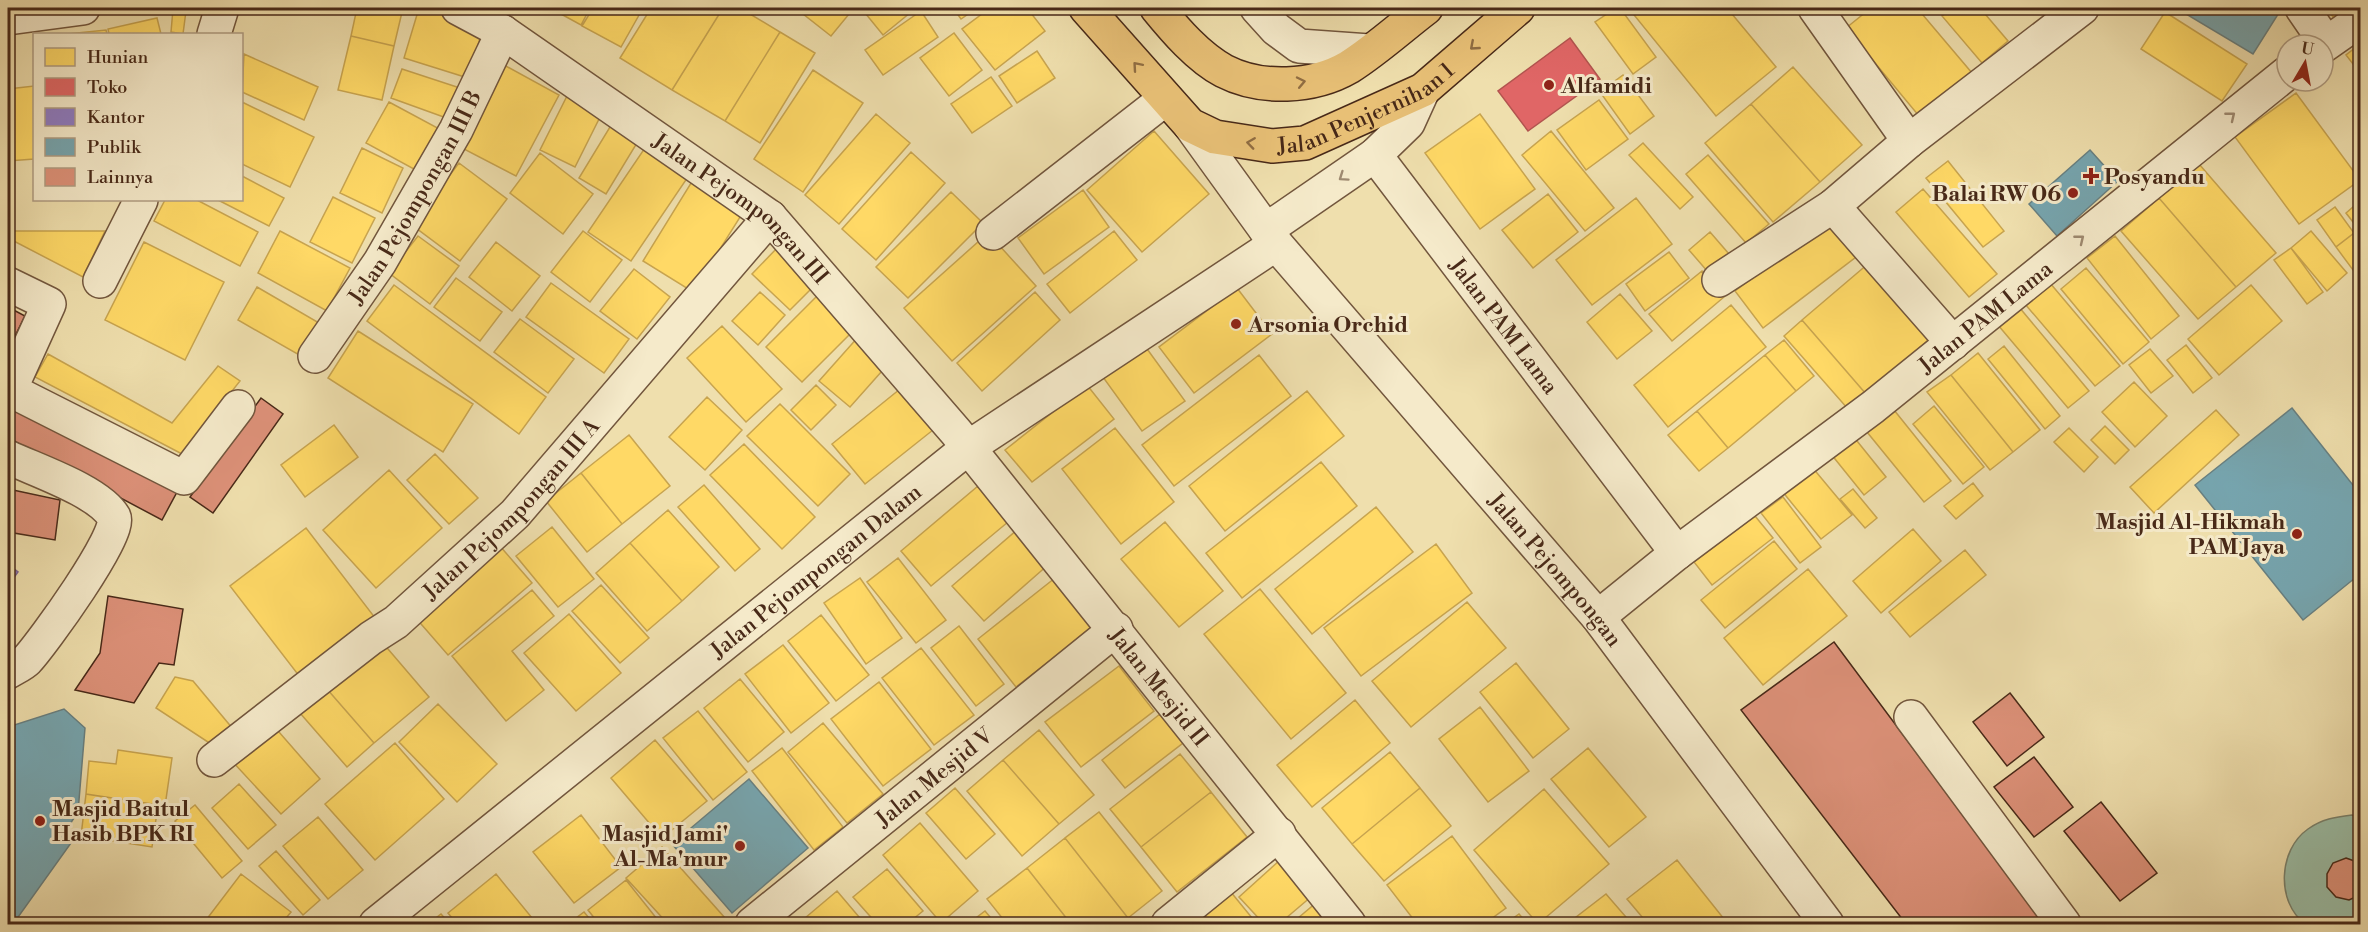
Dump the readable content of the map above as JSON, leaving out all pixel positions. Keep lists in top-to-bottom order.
{
  "streets": {
    "main road": ["Jalan Penjernihan 1", "Jalan Pejompongan"],
    "street": [
      "Jalan Pejompongan III B",
      "Jalan Pejompongan III",
      "Jalan PAM Lama",
      "Jalan Pejompongan III A",
      "Jalan Pejompongan Dalam",
      "Jalan Mesjid II",
      "Jalan Mesjid V"
    ]
  },
  "crossings": [
    ["Jalan Penjernihan 1", "Jalan Pejompongan"],
    ["Jalan Pejompongan III B", "Jalan Pejompongan III"],
    ["Jalan Pejompongan III", "Jalan Pejompongan III A"],
    ["Jalan Pejompongan III", "Jalan Pejompongan Dalam"],
    ["Jalan Pejompongan III", "Jalan Mesjid II"],
    ["Jalan PAM Lama", "Jalan Pejompongan"],
    ["Jalan Pejompongan Dalam", "Jalan Pejompongan"],
    ["Jalan Pejompongan Dalam", "Jalan Mesjid II"],
    ["Jalan Mesjid II", "Jalan Mesjid V"]
  ],
  "places": {
    "other": [
      "Alfamidi",
      "Balai RW 06",
      "Arsonia Orchid",
      "Masjid Al-Hikmah PAM Jaya",
      "Masjid Baitul Hasib BPK RI",
      "Masjid Jami' Al-Ma'mur"
    ],
    "health": ["Posyandu"]
  },
  "legend": [
    "Hunian",
    "Toko",
    "Kantor",
    "Publik",
    "Lainnya"
  ],
  "north": "top"
}
